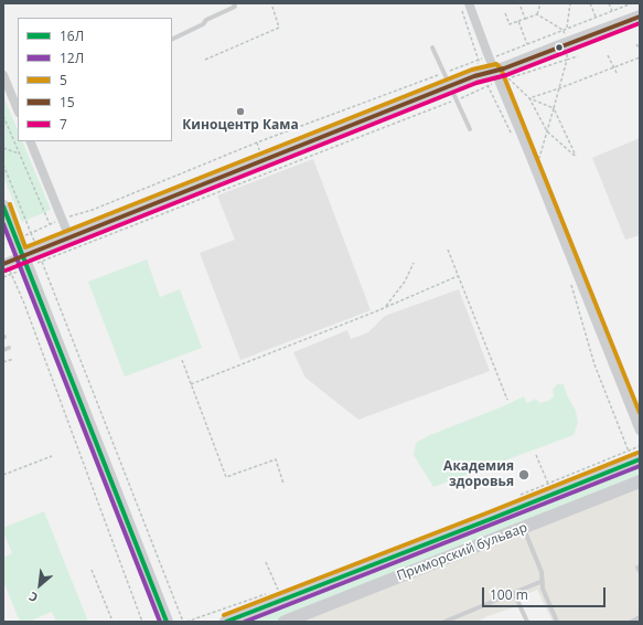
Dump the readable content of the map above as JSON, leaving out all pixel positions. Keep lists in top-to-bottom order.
{
  "streets": {
    "street": ["Приморский бульвар"]
  },
  "places": ["Киноцентр Кама", "Академия здоровья"],
  "lines": [
    "transit line 15",
    "transit line 7",
    "transit line 5",
    "transit line 16Л",
    "transit line 12Л"
  ],
  "legend": [
    "16Л",
    "12Л",
    "5",
    "15",
    "7"
  ],
  "scale_bar": "100 m",
  "north": "bottom left"
}
